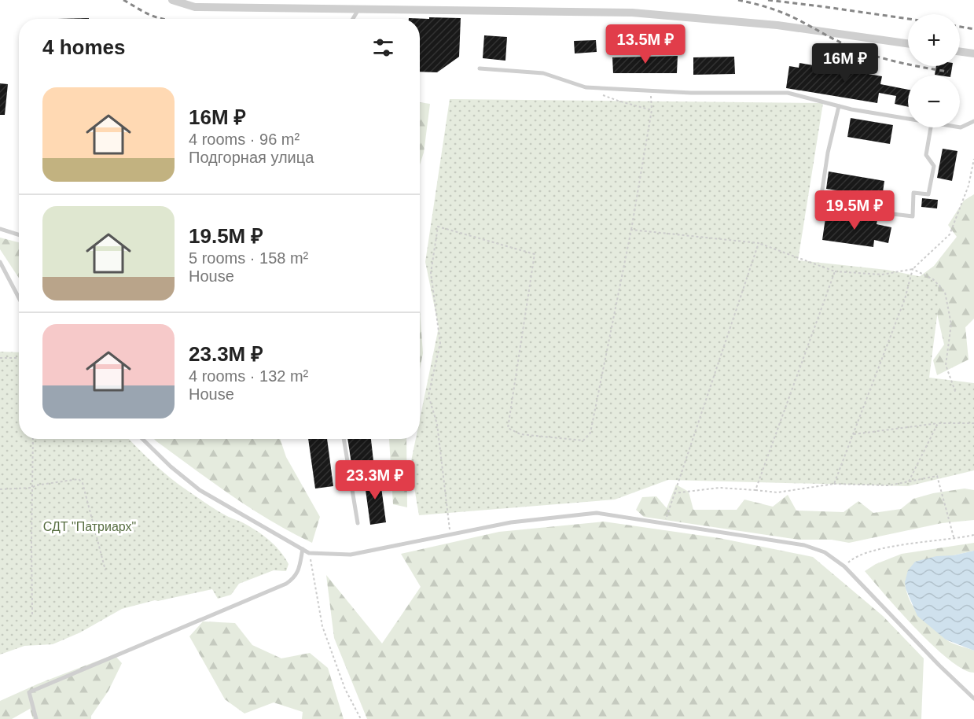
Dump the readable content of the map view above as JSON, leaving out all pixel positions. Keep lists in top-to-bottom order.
{
  "parks": ["СДТ \"Патриарх\""],
  "page": {
    "map_buttons": ["+", "−"],
    "heading": "4 homes",
    "price": [
      "13.5M ₽",
      "16M ₽",
      "19.5M ₽",
      "23.3M ₽"
    ],
    "list": [
      {
        "name": "16M ₽",
        "note": "4 rooms · 96 m² · Подгорная улица"
      },
      {
        "name": "19.5M ₽",
        "note": "5 rooms · 158 m² · House"
      },
      {
        "name": "23.3M ₽",
        "note": "4 rooms · 132 m² · House"
      }
    ]
  }
}
